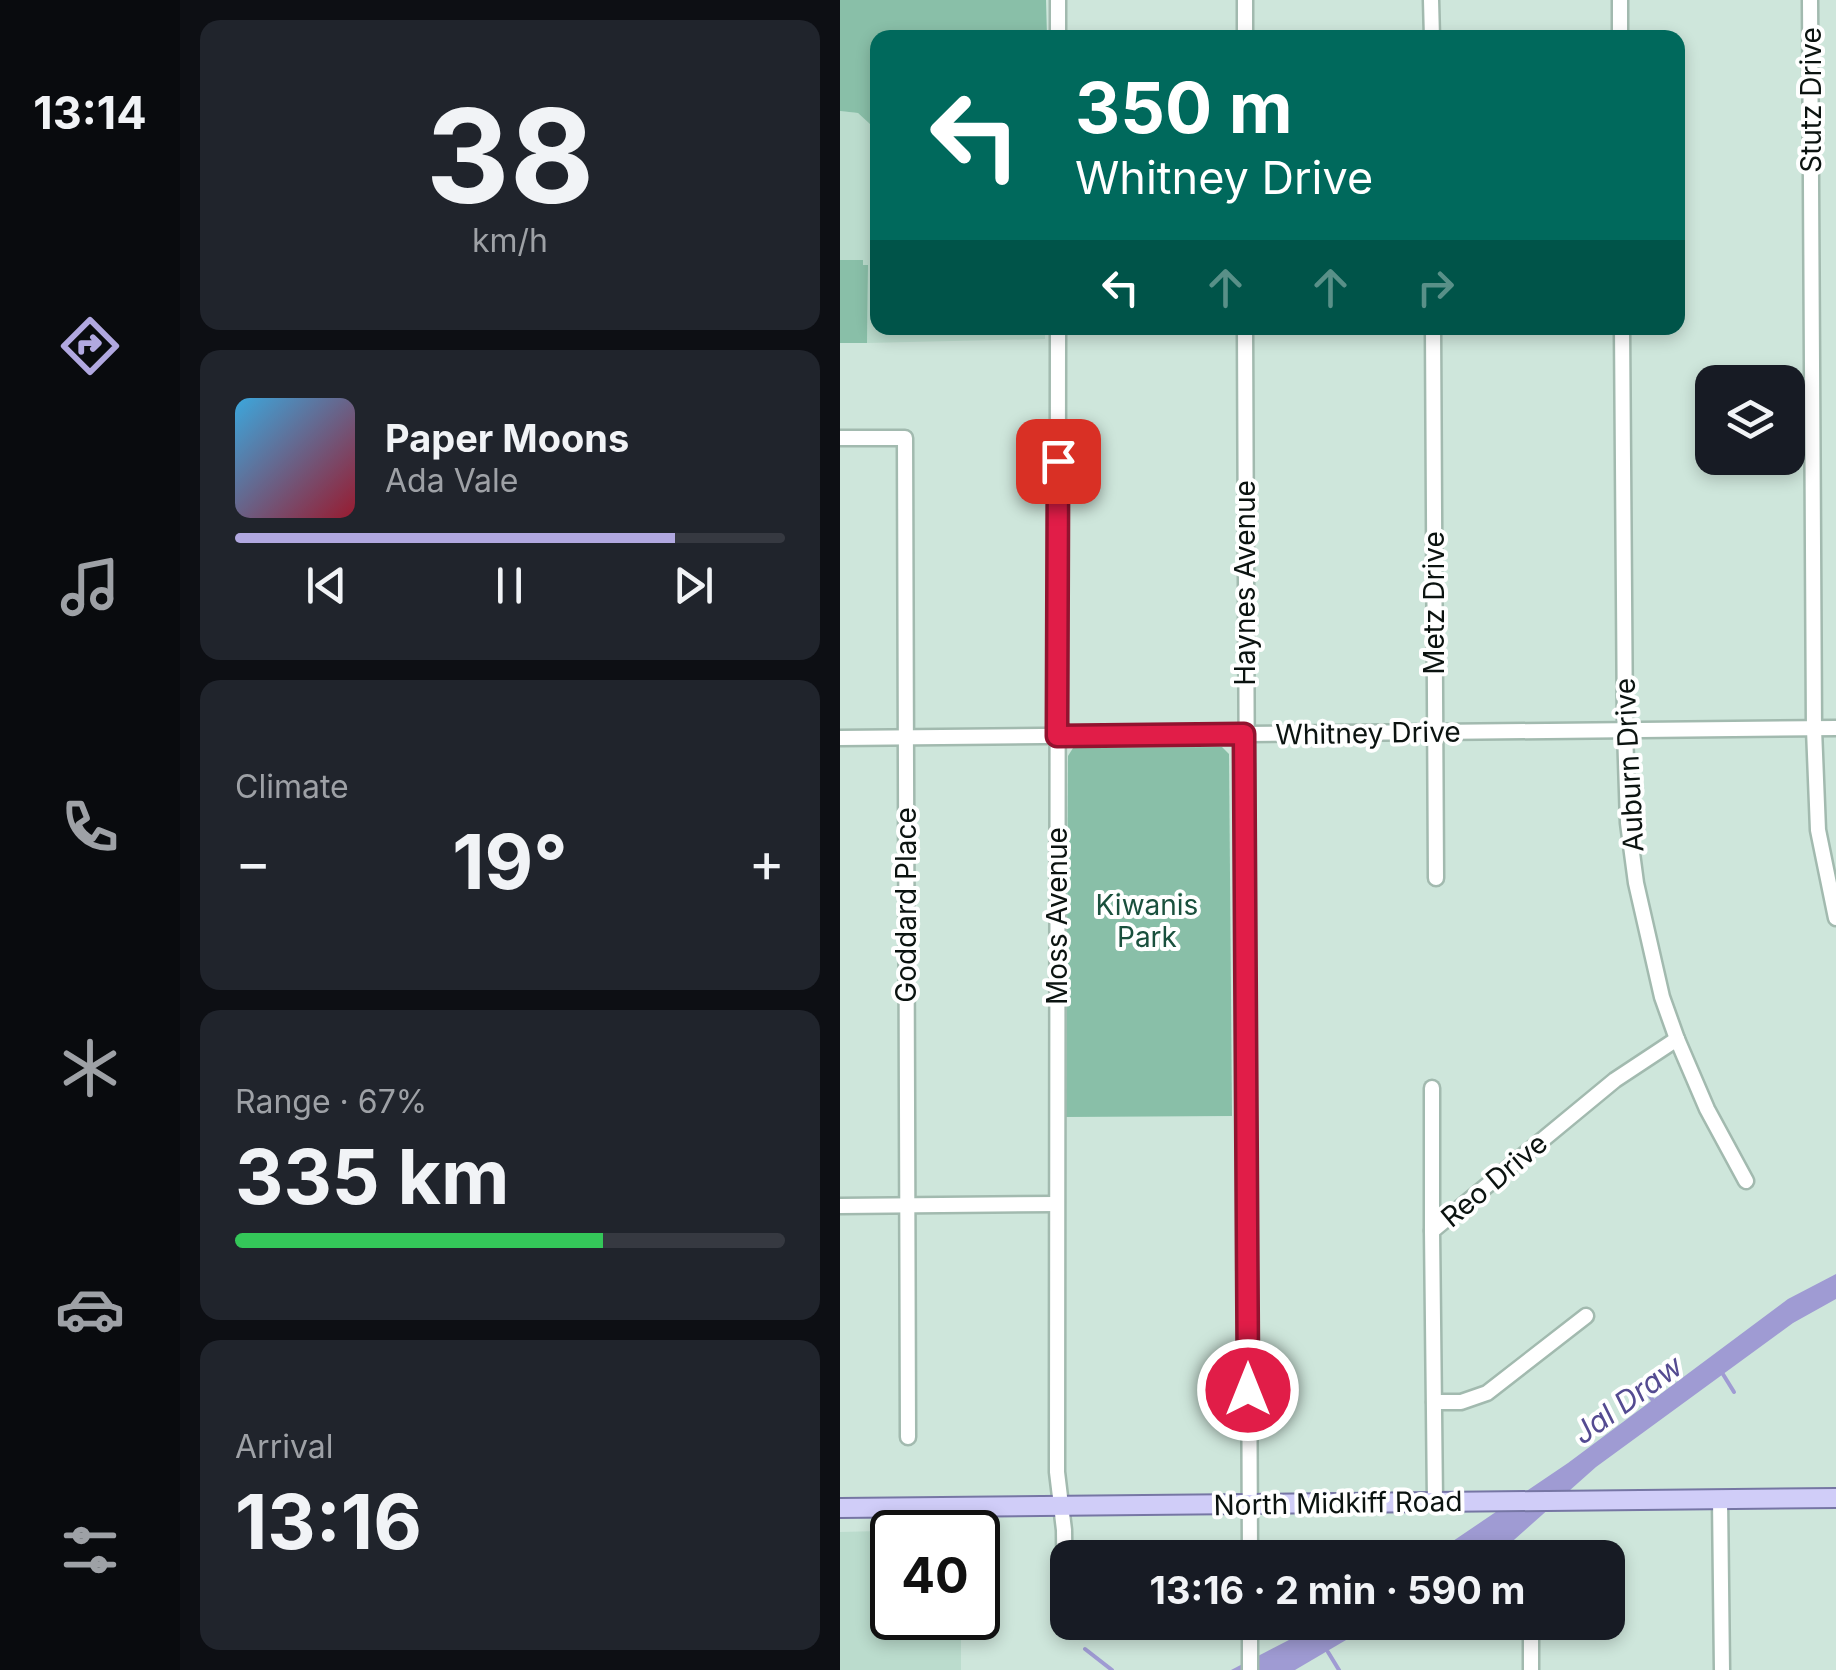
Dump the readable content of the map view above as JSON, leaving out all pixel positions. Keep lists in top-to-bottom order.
{
  "streets": {
    "main road": ["North Midkiff Road"],
    "street": [
      "Stutz Drive",
      "Haynes Avenue",
      "Metz Drive",
      "Whitney Drive",
      "Auburn Drive",
      "Goddard Place",
      "Moss Avenue",
      "Reo Drive"
    ]
  },
  "crossings": [
    ["Stutz Drive", "Whitney Drive"],
    ["Haynes Avenue", "Whitney Drive"],
    ["Haynes Avenue", "North Midkiff Road"],
    ["Metz Drive", "Whitney Drive"],
    ["Whitney Drive", "Auburn Drive"],
    ["Whitney Drive", "Goddard Place"],
    ["Whitney Drive", "Moss Avenue"],
    ["Auburn Drive", "Reo Drive"],
    ["Moss Avenue", "North Midkiff Road"],
    ["Reo Drive", "North Midkiff Road"]
  ],
  "water": ["Jal Draw"],
  "parks": ["Kiwanis Park"],
  "page": {
    "tabs": "13:14",
    "tile": [
      ["38", "km/h"],
      "Climate",
      ["Range · 67%", "335 km"],
      ["Arrival", "13:16"]
    ],
    "turn": ["350 m", "Whitney Drive"],
    "song": ["Paper Moons", "Ada Vale"],
    "heat": ["−", "19°", "+"],
    "limit": "40",
    "trip": "13:16 · 2 min · 590 m"
  }
}
